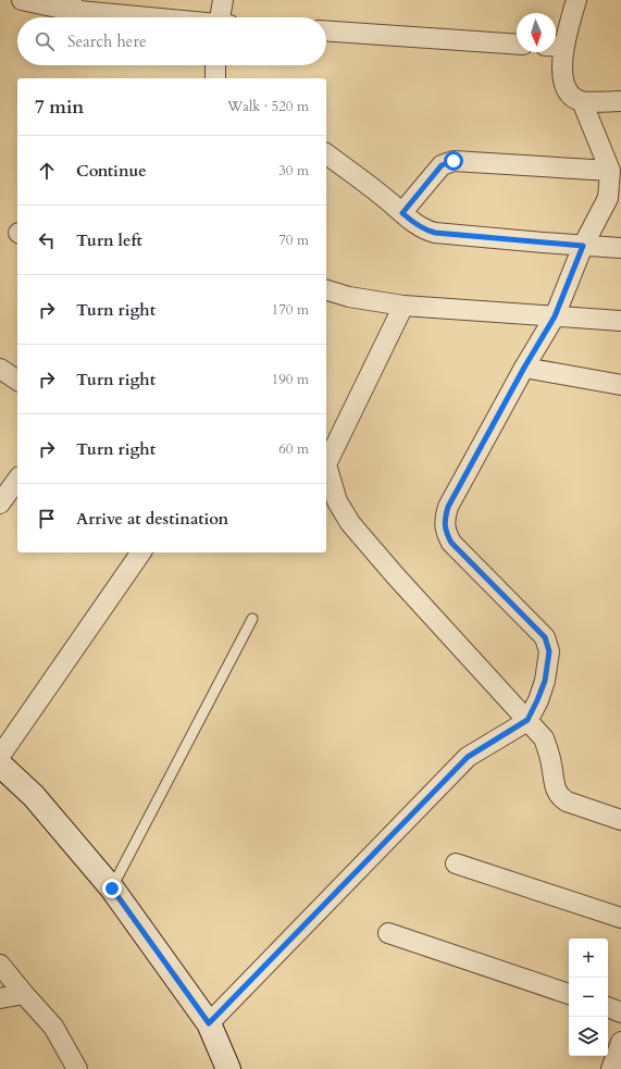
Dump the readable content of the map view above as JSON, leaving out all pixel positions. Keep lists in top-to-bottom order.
{
  "north": "bottom",
  "page": {
    "search": "Search here",
    "heading": ["7 min", "Walk · 520 m"],
    "list": [
      ["Continue", "30 m"],
      ["Turn left", "70 m"],
      ["Turn right", "170 m"],
      ["Turn right", "190 m"],
      ["Turn right", "60 m"],
      "Arrive at destination"
    ],
    "map_buttons": ["+", "−"]
  }
}
